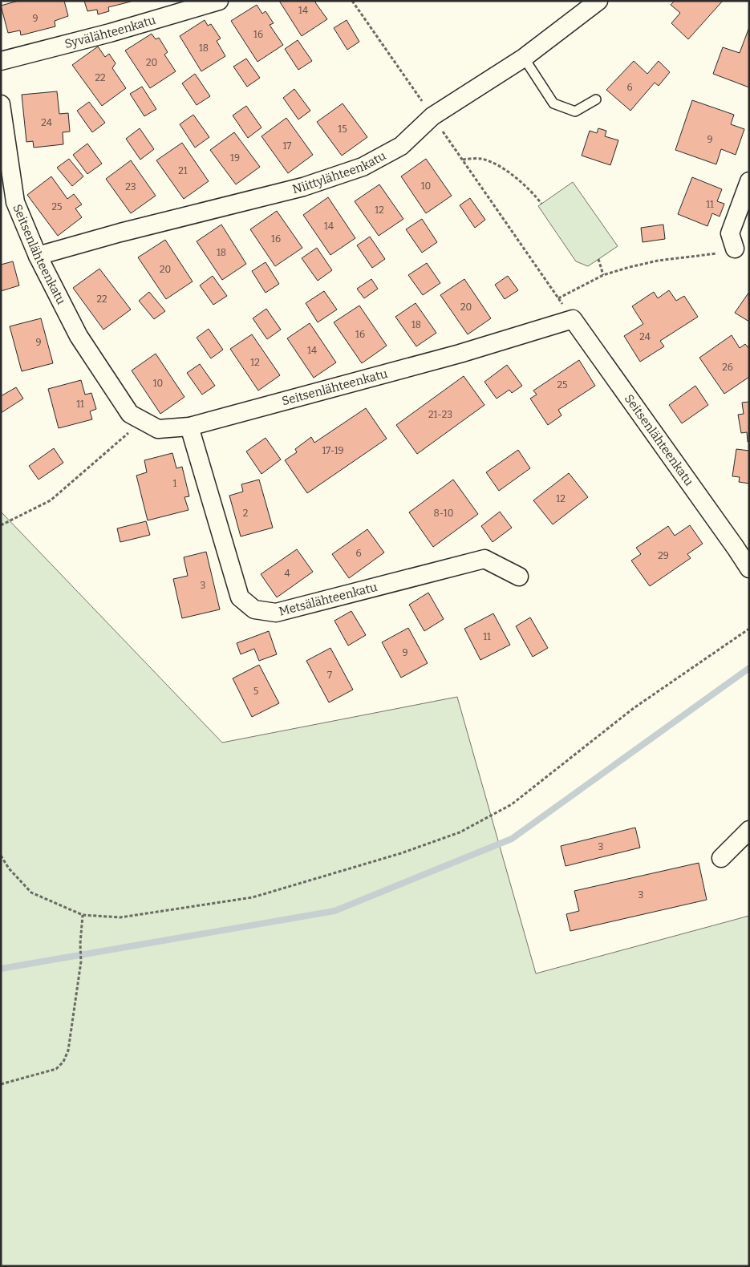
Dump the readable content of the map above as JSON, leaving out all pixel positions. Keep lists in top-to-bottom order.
{
  "streets": {
    "street": [
      "Syvälähteenkatu",
      "Niittylähteenkatu",
      "Seitsenlähteenkatu",
      "Metsälähteenkatu"
    ]
  },
  "crossings": [
    ["Niittylähteenkatu", "Seitsenlähteenkatu"],
    ["Seitsenlähteenkatu", "Metsälähteenkatu"]
  ],
  "house_numbers": [
    "14",
    "9",
    "16",
    "18",
    "20",
    "22",
    "6",
    "24",
    "15",
    "9",
    "17",
    "19",
    "21",
    "10",
    "23",
    "11",
    "25",
    "12",
    "14",
    "16",
    "18",
    "20",
    "22",
    "20",
    "18",
    "16",
    "24",
    "9",
    "14",
    "12",
    "26",
    "10",
    "25",
    "11",
    "21-23",
    "17-19",
    "1",
    "12",
    "2",
    "8-10",
    "6",
    "29",
    "4",
    "3",
    "11",
    "9",
    "7",
    "5",
    "3",
    "3"
  ]
}
